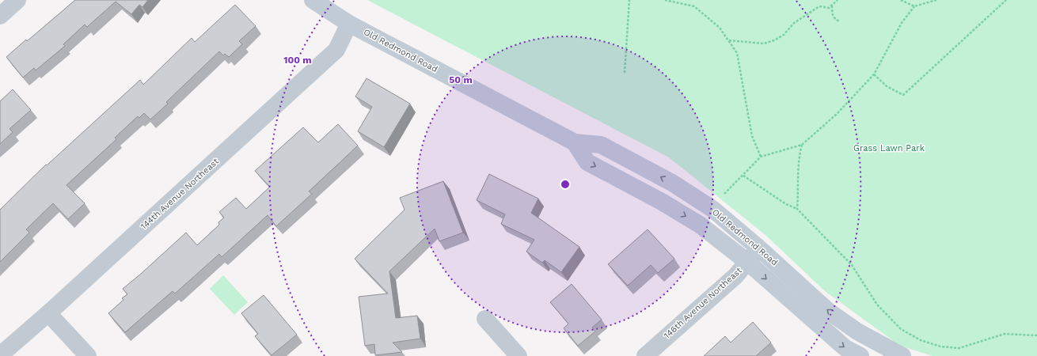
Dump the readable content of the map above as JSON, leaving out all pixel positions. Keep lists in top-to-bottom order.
{
  "streets": {
    "main road": ["Old Redmond Road"],
    "street": ["144th Avenue Northeast", "146th Avenue Northeast"]
  },
  "crossings": [
    ["Old Redmond Road", "144th Avenue Northeast"],
    ["Old Redmond Road", "146th Avenue Northeast"]
  ],
  "parks": ["Grass Lawn Park"],
  "rings": ["100 m", "50 m"]
}
